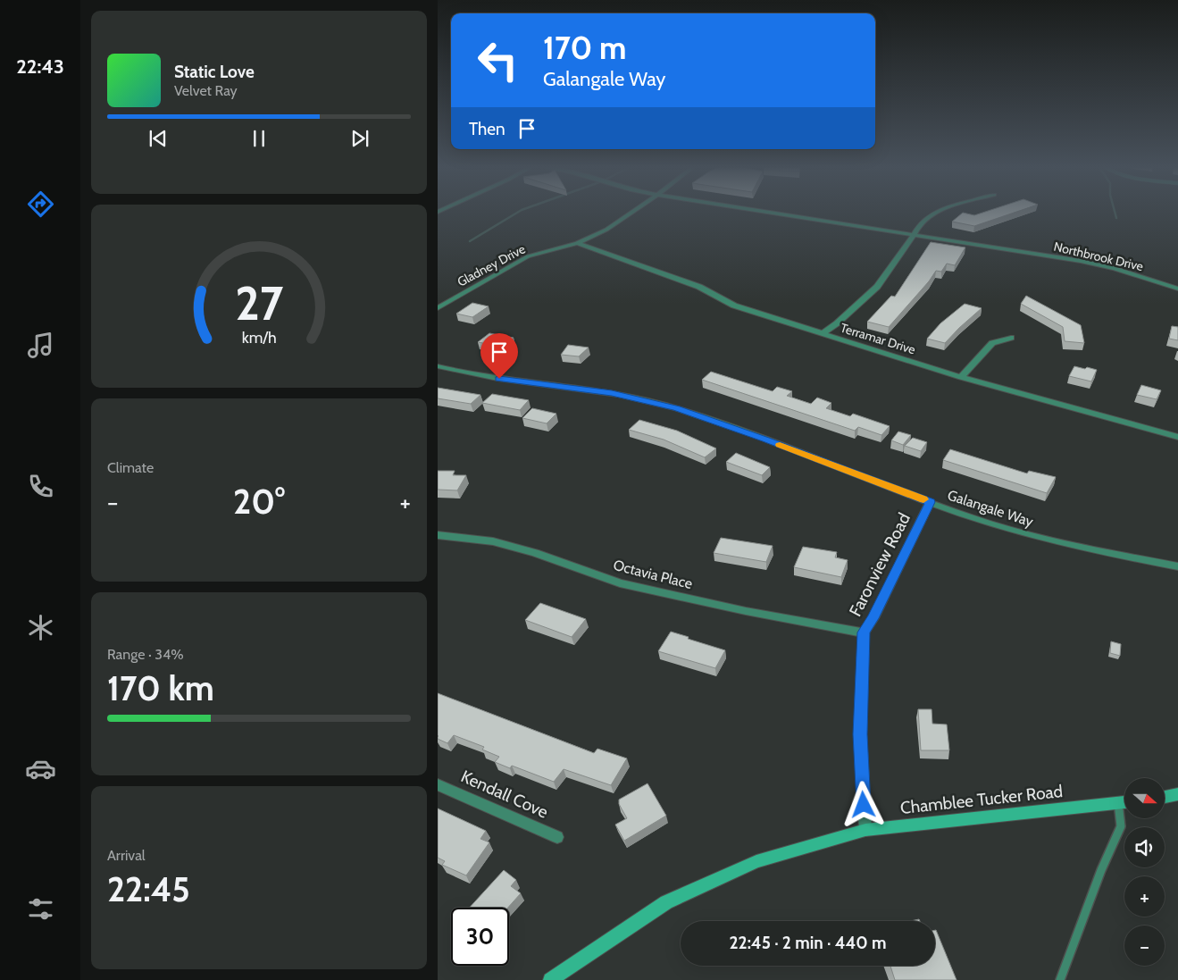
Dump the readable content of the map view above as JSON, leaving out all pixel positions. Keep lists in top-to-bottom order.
{
  "streets": {
    "main road": ["Chamblee Tucker Road"],
    "street": [
      "Northbrook Drive",
      "Gladney Drive",
      "Terramar Drive",
      "Galangale Way",
      "Faronview Road",
      "Octavia Place",
      "Kendall Cove"
    ]
  },
  "crossings": [
    ["Gladney Drive", "Terramar Drive"],
    ["Galangale Way", "Faronview Road"],
    ["Faronview Road", "Octavia Place"],
    ["Faronview Road", "Chamblee Tucker Road"]
  ],
  "north": "right",
  "page": {
    "tabs": "22:43",
    "turn": ["170 m", "Galangale Way"],
    "song": ["Static Love", "Velvet Ray"],
    "then": "Then",
    "tile": [
      "Climate",
      ["Range · 34%", "170 km"],
      ["Arrival", "22:45"]
    ],
    "heat": ["−", "20°", "+"],
    "map_buttons": ["+", "−"],
    "limit": "30",
    "trip": "22:45 · 2 min · 440 m",
    "gauge": ["27", "km/h"]
  }
}
